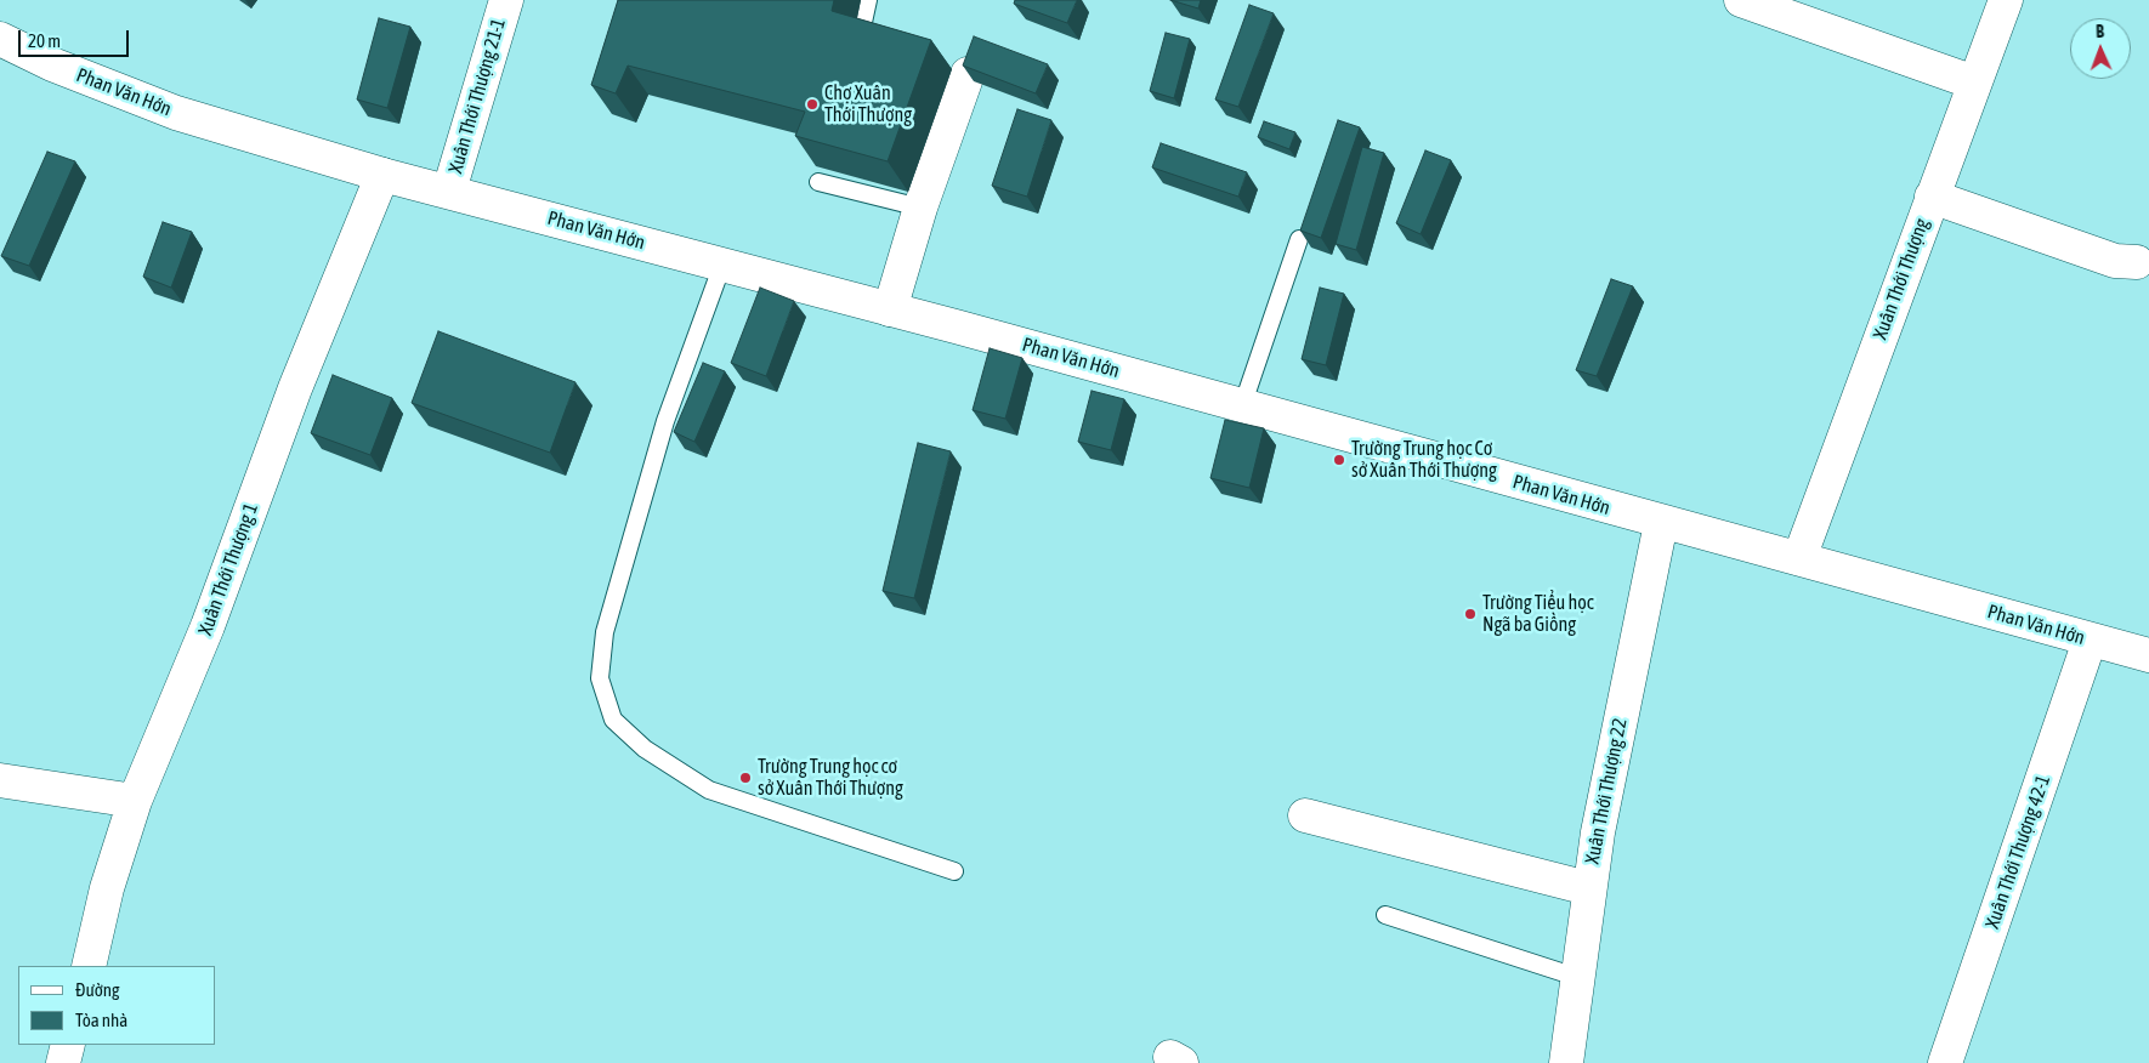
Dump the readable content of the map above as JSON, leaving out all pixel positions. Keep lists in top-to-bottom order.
{
  "streets": {
    "street": [
      "Phan Văn Hớn",
      "Xuân Thới Thượng 21-1",
      "Xuân Thới Thượng",
      "Xuân Thới Thượng 1",
      "Xuân Thới Thượng 22",
      "Xuân Thới Thượng 42-1"
    ]
  },
  "crossings": [
    ["Phan Văn Hớn", "Xuân Thới Thượng 21-1"],
    ["Phan Văn Hớn", "Xuân Thới Thượng"],
    ["Phan Văn Hớn", "Xuân Thới Thượng 1"],
    ["Phan Văn Hớn", "Xuân Thới Thượng 22"],
    ["Phan Văn Hớn", "Xuân Thới Thượng 42-1"]
  ],
  "places": [
    "Chợ Xuân Thới Thượng",
    "Trường Trung học Cơ sở Xuân Thới Thượng",
    "Trường Tiểu học Ngã ba Giồng",
    "Trường Trung học cơ sở Xuân Thới Thượng"
  ],
  "legend": ["Đường", "Tòa nhà"],
  "scale_bar": "20 m",
  "north": "top"
}
